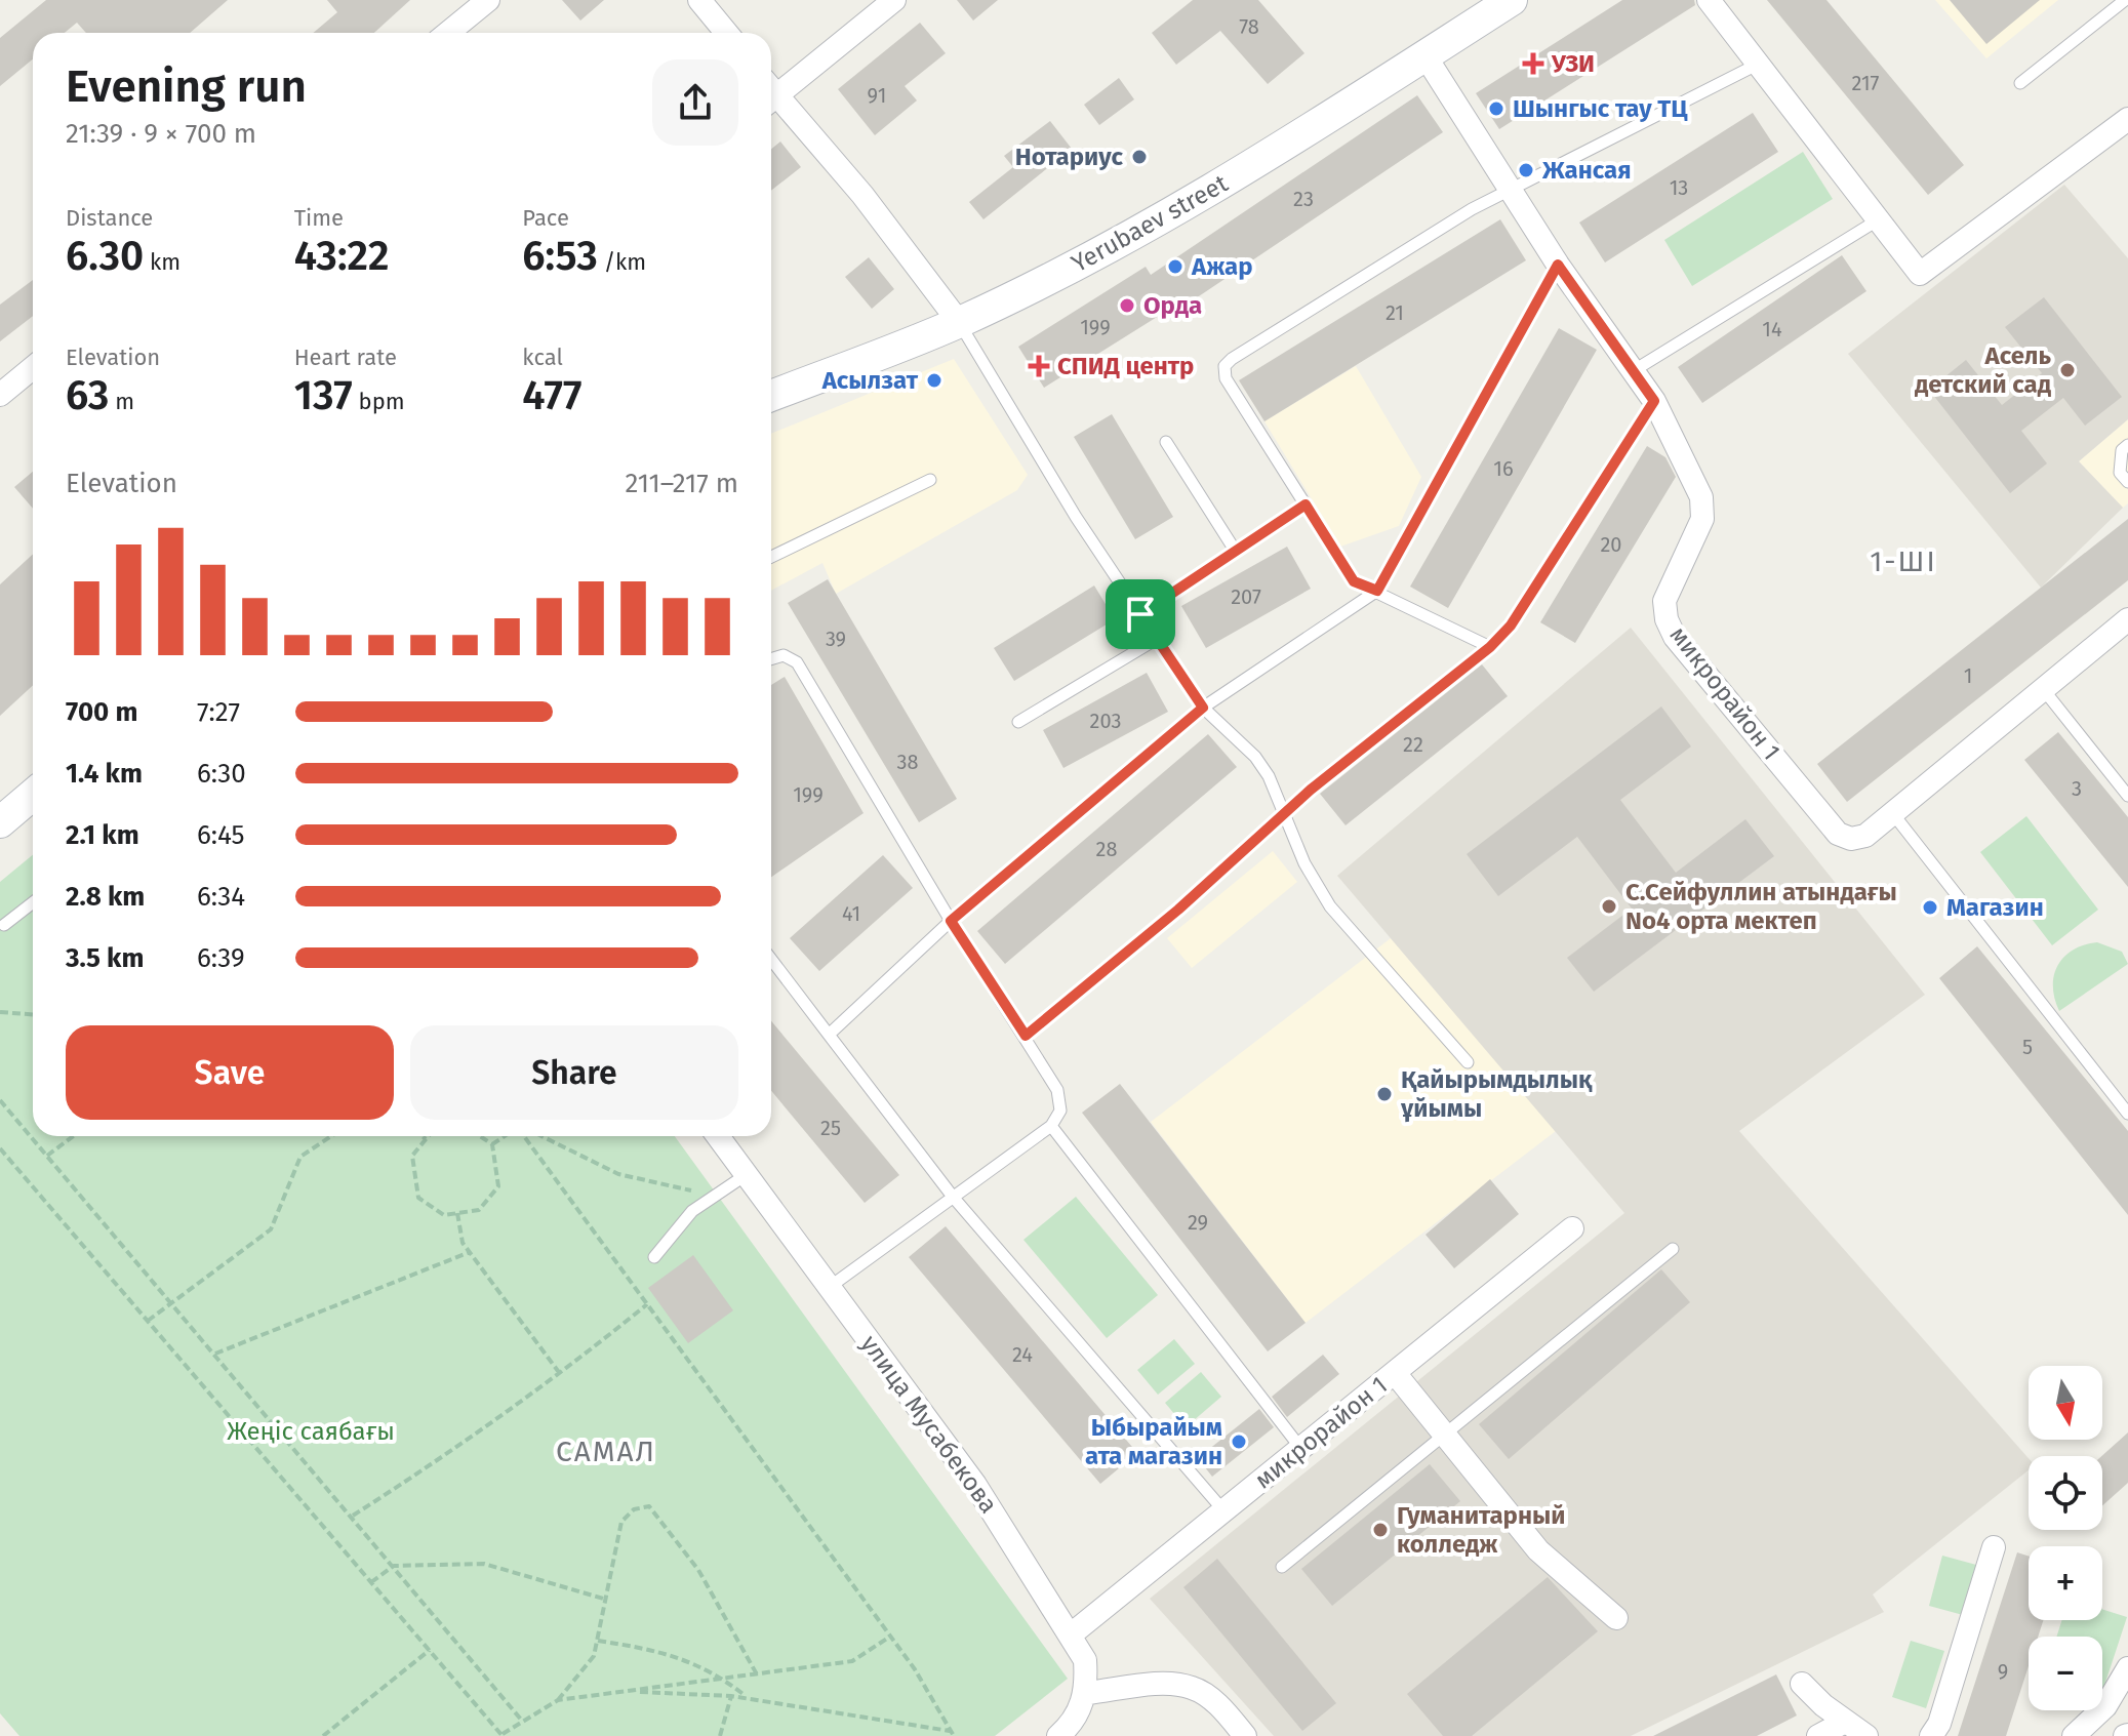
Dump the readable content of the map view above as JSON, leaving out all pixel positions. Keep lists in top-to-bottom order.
{
  "streets": {
    "main road": ["Yerubaev street"],
    "street": ["микрорайон 1", "улица Мусабекова"]
  },
  "crossings": [
    ["Yerubaev street", "микрорайон 1"],
    ["микрорайон 1", "улица Мусабекова"]
  ],
  "districts": ["1-ШІ", "САМАЛ"],
  "parks": ["Жеңіс саябағы"],
  "places": {
    "health": ["УЗИ", "СПИД центр"],
    "other": [
      "Шынгыс тау ТЦ",
      "Нотариус",
      "Жансая",
      "Ажар",
      "Орда",
      "Асель детский сад",
      "Асылзат",
      "С.Сейфуллин атындағы No4 орта мектеп",
      "Магазин",
      "Қайырымдылық ұйымы",
      "Ыбырайым ата магазин",
      "Гуманитарный колледж"
    ]
  },
  "house_numbers": [
    "78",
    "217",
    "91",
    "13",
    "23",
    "21",
    "199",
    "14",
    "16",
    "20",
    "207",
    "39",
    "1",
    "203",
    "22",
    "38",
    "3",
    "199",
    "28",
    "41",
    "5",
    "25",
    "29",
    "24",
    "9"
  ],
  "north": "bottom",
  "page": {
    "heading": ["Evening run", "21:39 · 9 × 700 m"],
    "stats": [
      ["Distance", "6.30 km"],
      ["Time", "43:22"],
      ["Pace", "6:53 /km"],
      ["Elevation", "63 m"],
      ["Heart rate", "137 bpm"],
      ["kcal", "477"]
    ],
    "chart": ["Elevation", "211–217 m"],
    "list": [
      {
        "name": "700 m",
        "note": "7:27"
      },
      {
        "name": "1.4 km",
        "note": "6:30"
      },
      {
        "name": "2.1 km",
        "note": "6:45"
      },
      {
        "name": "2.8 km",
        "note": "6:34"
      },
      {
        "name": "3.5 km",
        "note": "6:39"
      }
    ],
    "buttons": ["Save", "Share"],
    "map_buttons": ["+", "−"]
  }
}
